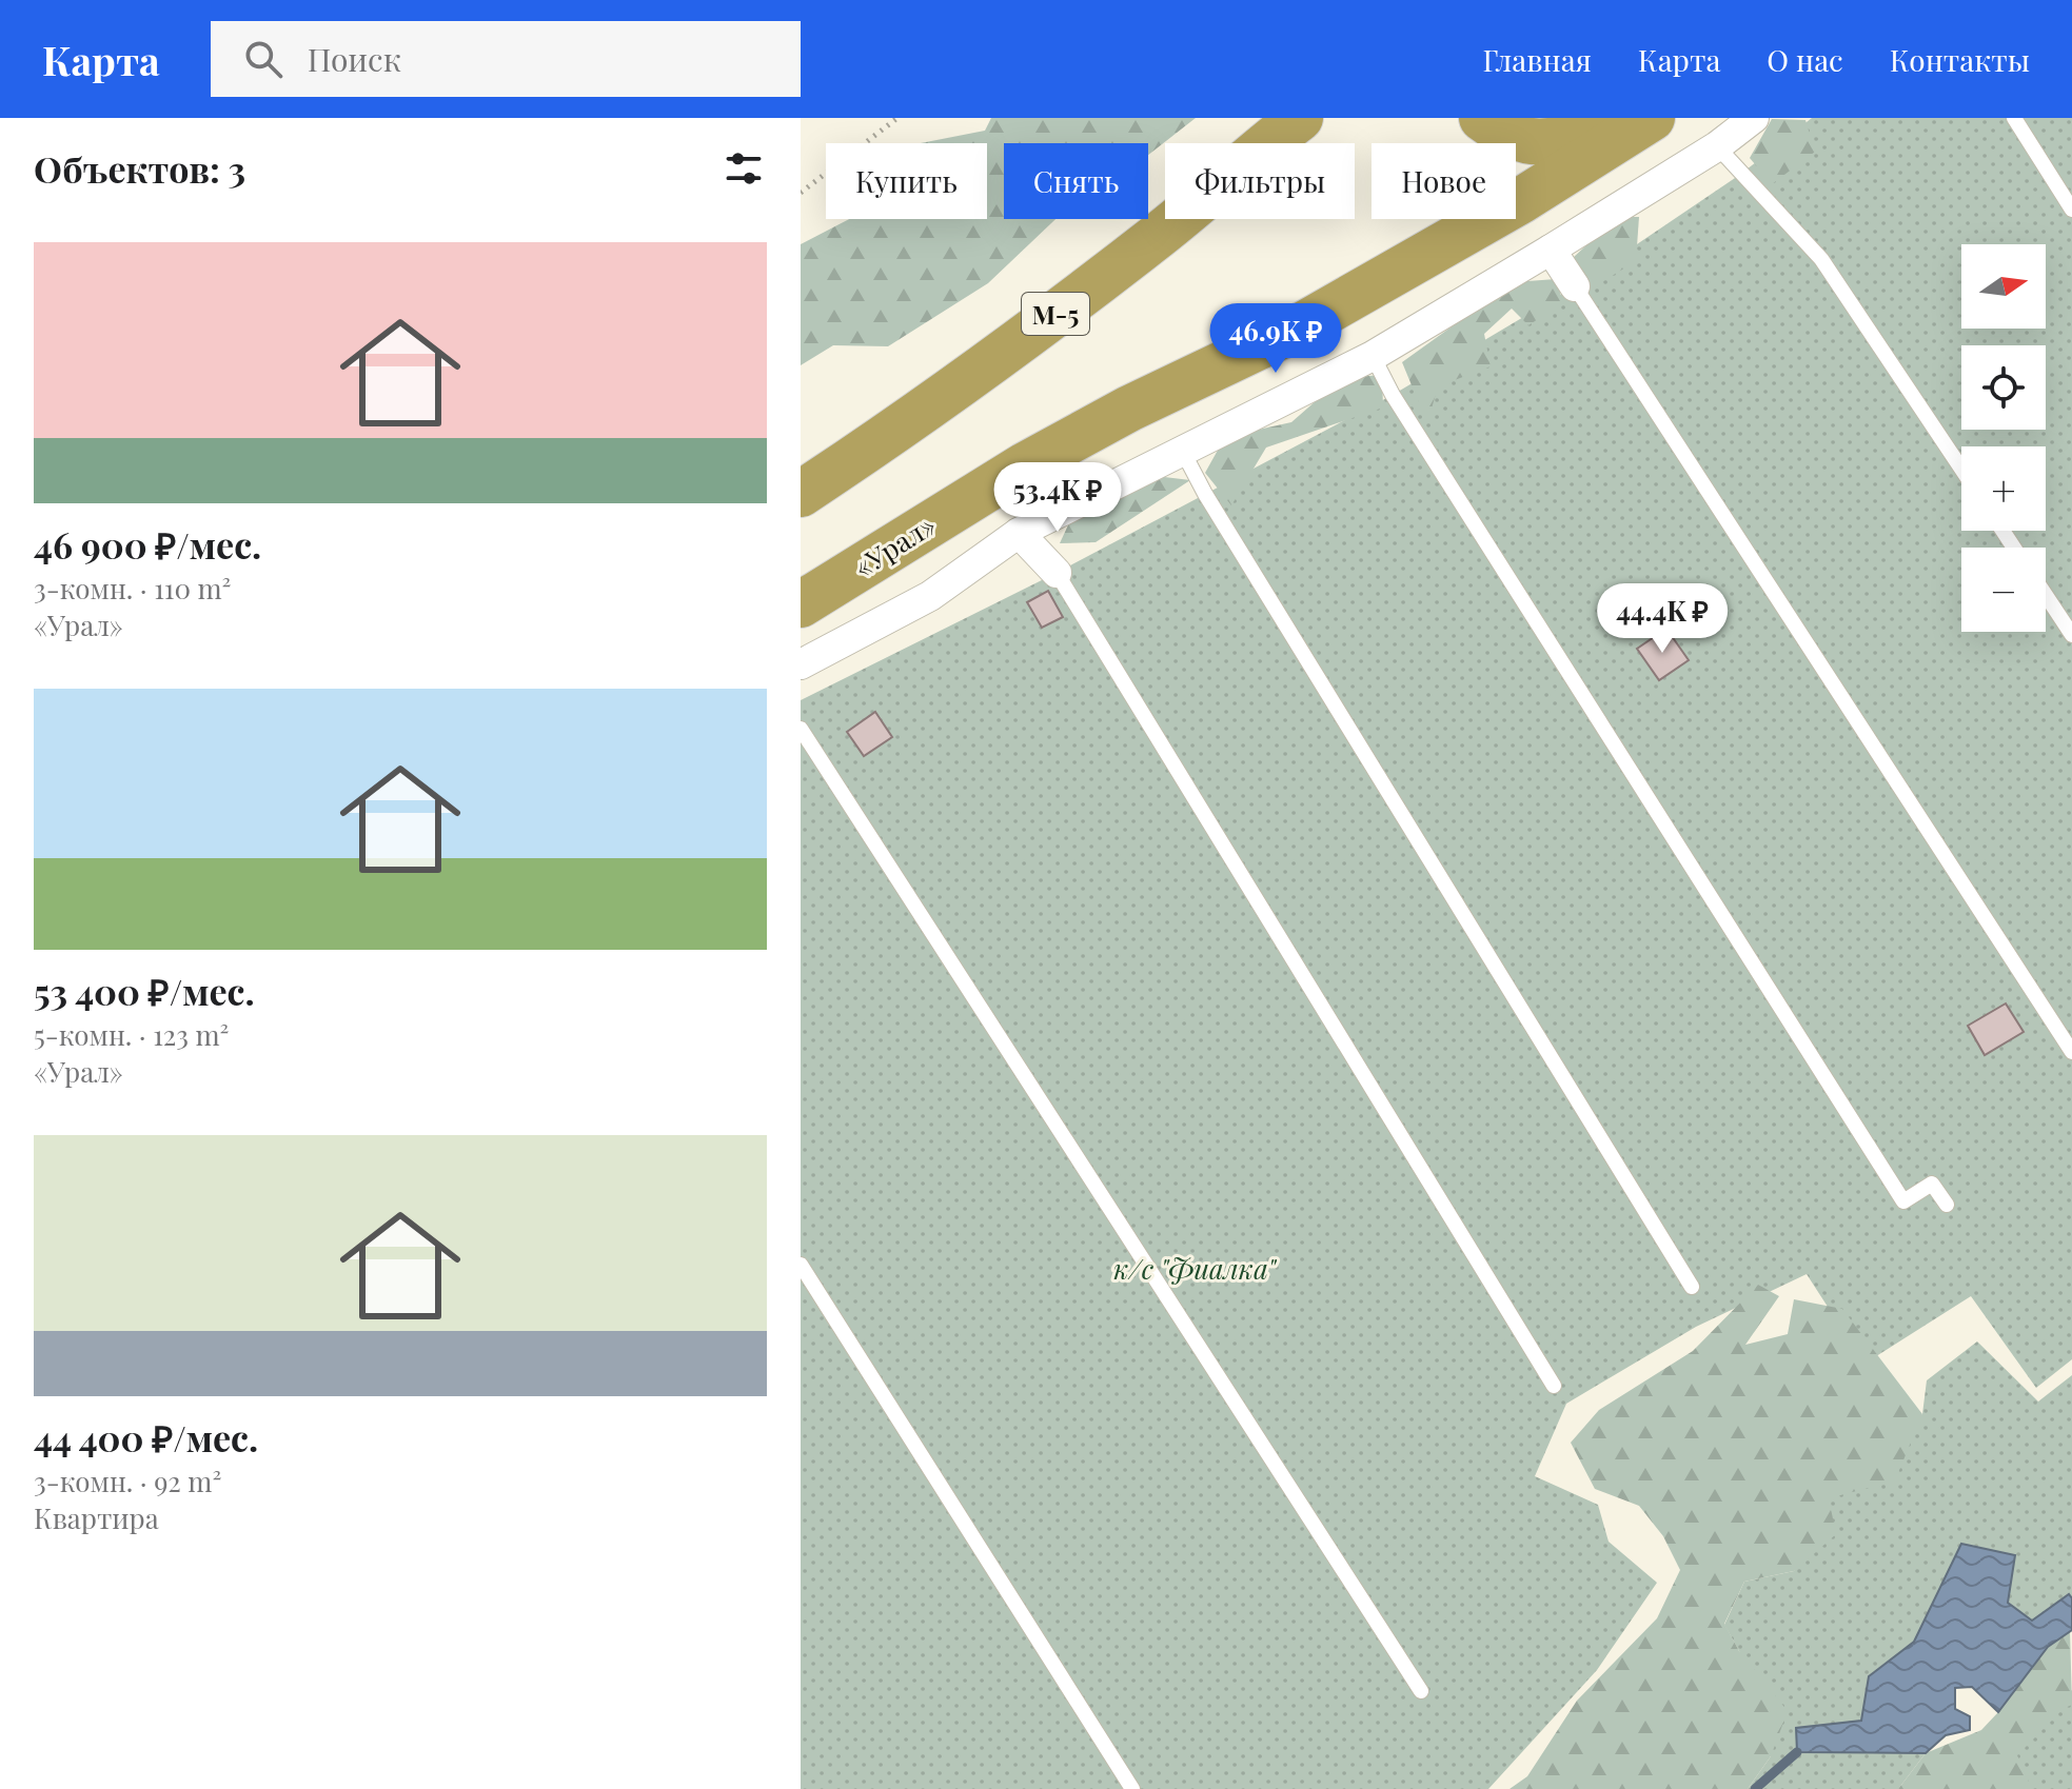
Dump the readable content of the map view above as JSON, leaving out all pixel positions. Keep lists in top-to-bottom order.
{
  "streets": {
    "highway": ["М-5", "«Урал»"]
  },
  "parks": ["к/с \"Фиалка\""],
  "north": "right",
  "page": {
    "header": "Карта",
    "search": "Поиск",
    "nav": [
      "Главная",
      "Карта",
      "О нас",
      "Контакты"
    ],
    "heading": "Объектов: 3",
    "chip": [
      "Купить",
      "Снять",
      "Фильтры",
      "Новое"
    ],
    "list": [
      {
        "name": "46 900 ₽/мес.",
        "note": "3-комн. · 110 m² · «Урал»"
      },
      {
        "name": "53 400 ₽/мес.",
        "note": "5-комн. · 123 m² · «Урал»"
      },
      {
        "name": "44 400 ₽/мес.",
        "note": "3-комн. · 92 m² · Квартира"
      }
    ],
    "map_buttons": ["+", "−"],
    "price": ["46.9K ₽", "53.4K ₽", "44.4K ₽"]
  }
}
